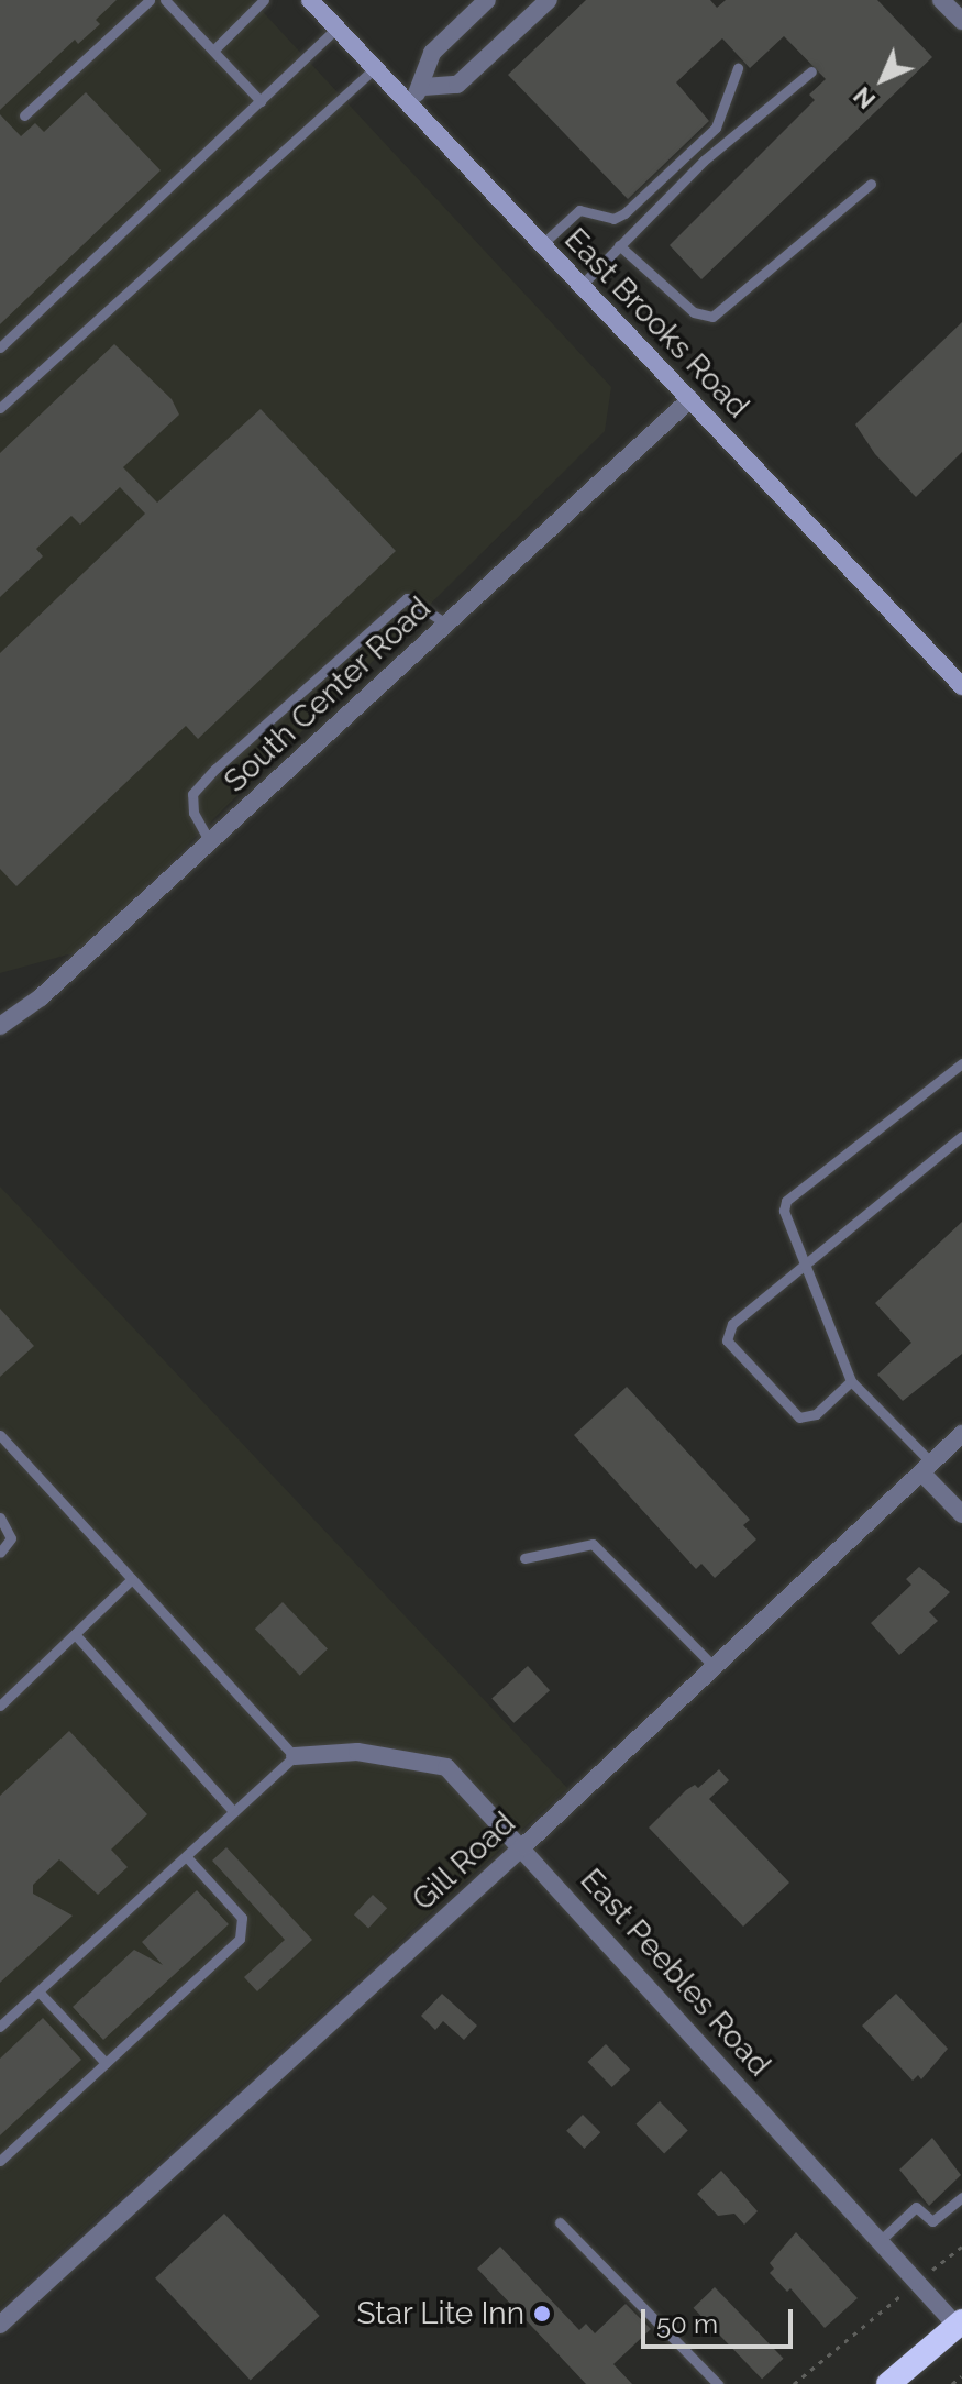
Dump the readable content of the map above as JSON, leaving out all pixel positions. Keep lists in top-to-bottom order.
{
  "streets": {
    "main road": ["East Brooks Road"],
    "street": ["South Center Road", "Gill Road", "East Peebles Road"]
  },
  "crossings": [
    ["East Brooks Road", "South Center Road"],
    ["Gill Road", "East Peebles Road"]
  ],
  "places": ["Star Lite Inn"],
  "scale_bar": "50 m",
  "north": "bottom left"
}
